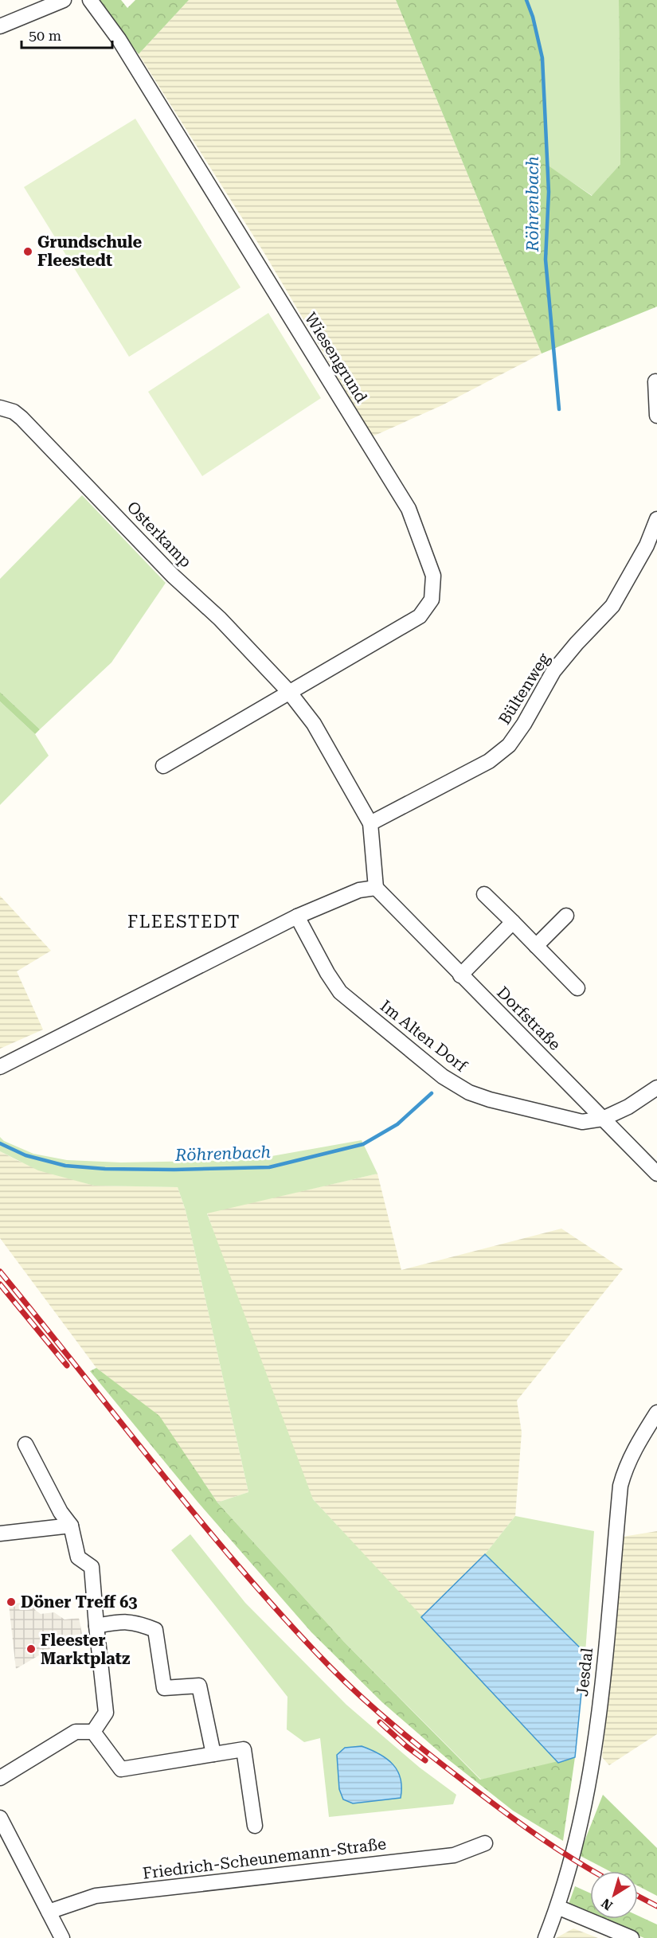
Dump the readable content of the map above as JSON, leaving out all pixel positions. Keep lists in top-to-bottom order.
{
  "streets": {
    "street": [
      "Wiesengrund",
      "Osterkamp",
      "Bültenweg",
      "Dorfstraße",
      "Im Alten Dorf",
      "Jesdal",
      "Friedrich-Scheunemann-Straße"
    ]
  },
  "crossings": [
    ["Wiesengrund", "Osterkamp"],
    ["Osterkamp", "Bültenweg"],
    ["Osterkamp", "Dorfstraße"],
    ["Dorfstraße", "Im Alten Dorf"]
  ],
  "districts": ["FLEESTEDT"],
  "water": ["Röhrenbach"],
  "places": ["Grundschule Fleestedt", "Döner Treff 63", "Fleester Marktplatz"],
  "scale_bar": "50 m",
  "north": "bottom left"
}
